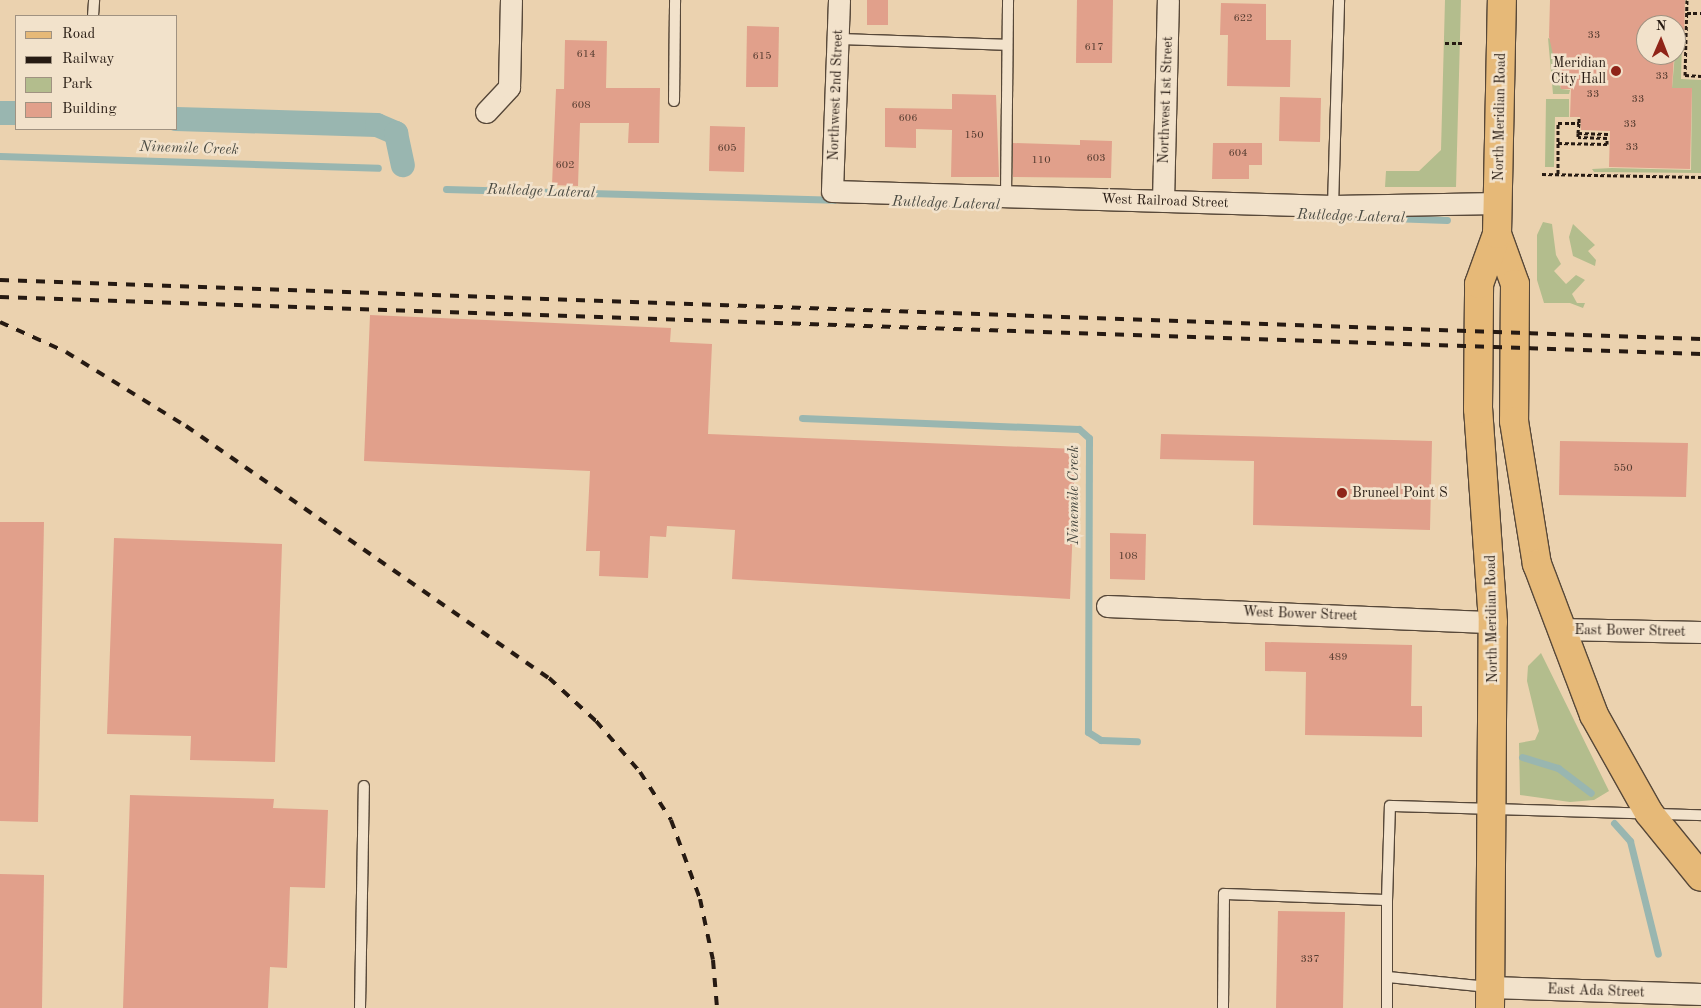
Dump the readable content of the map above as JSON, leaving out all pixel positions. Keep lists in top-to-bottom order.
{
  "streets": {
    "main road": ["North Meridian Road"],
    "street": [
      "Northwest 2nd Street",
      "Northwest 1st Street",
      "West Railroad Street",
      "West Bower Street",
      "East Bower Street",
      "East Ada Street"
    ]
  },
  "crossings": [
    ["Northwest 2nd Street", "West Railroad Street"],
    ["Northwest 1st Street", "West Railroad Street"],
    ["North Meridian Road", "West Railroad Street"],
    ["North Meridian Road", "West Bower Street"],
    ["North Meridian Road", "East Bower Street"],
    ["North Meridian Road", "East Ada Street"]
  ],
  "water": ["Ninemile Creek", "Rutledge Lateral"],
  "places": ["Meridian City Hall", "Bruneel Point S"],
  "house_numbers": [
    "622",
    "33",
    "617",
    "614",
    "615",
    "33",
    "33",
    "33",
    "608",
    "606",
    "33",
    "150",
    "33",
    "605",
    "604",
    "603",
    "110",
    "602",
    "550",
    "108",
    "489",
    "337"
  ],
  "legend": [
    "Road",
    "Railway",
    "Park",
    "Building"
  ],
  "north": "top"
}
